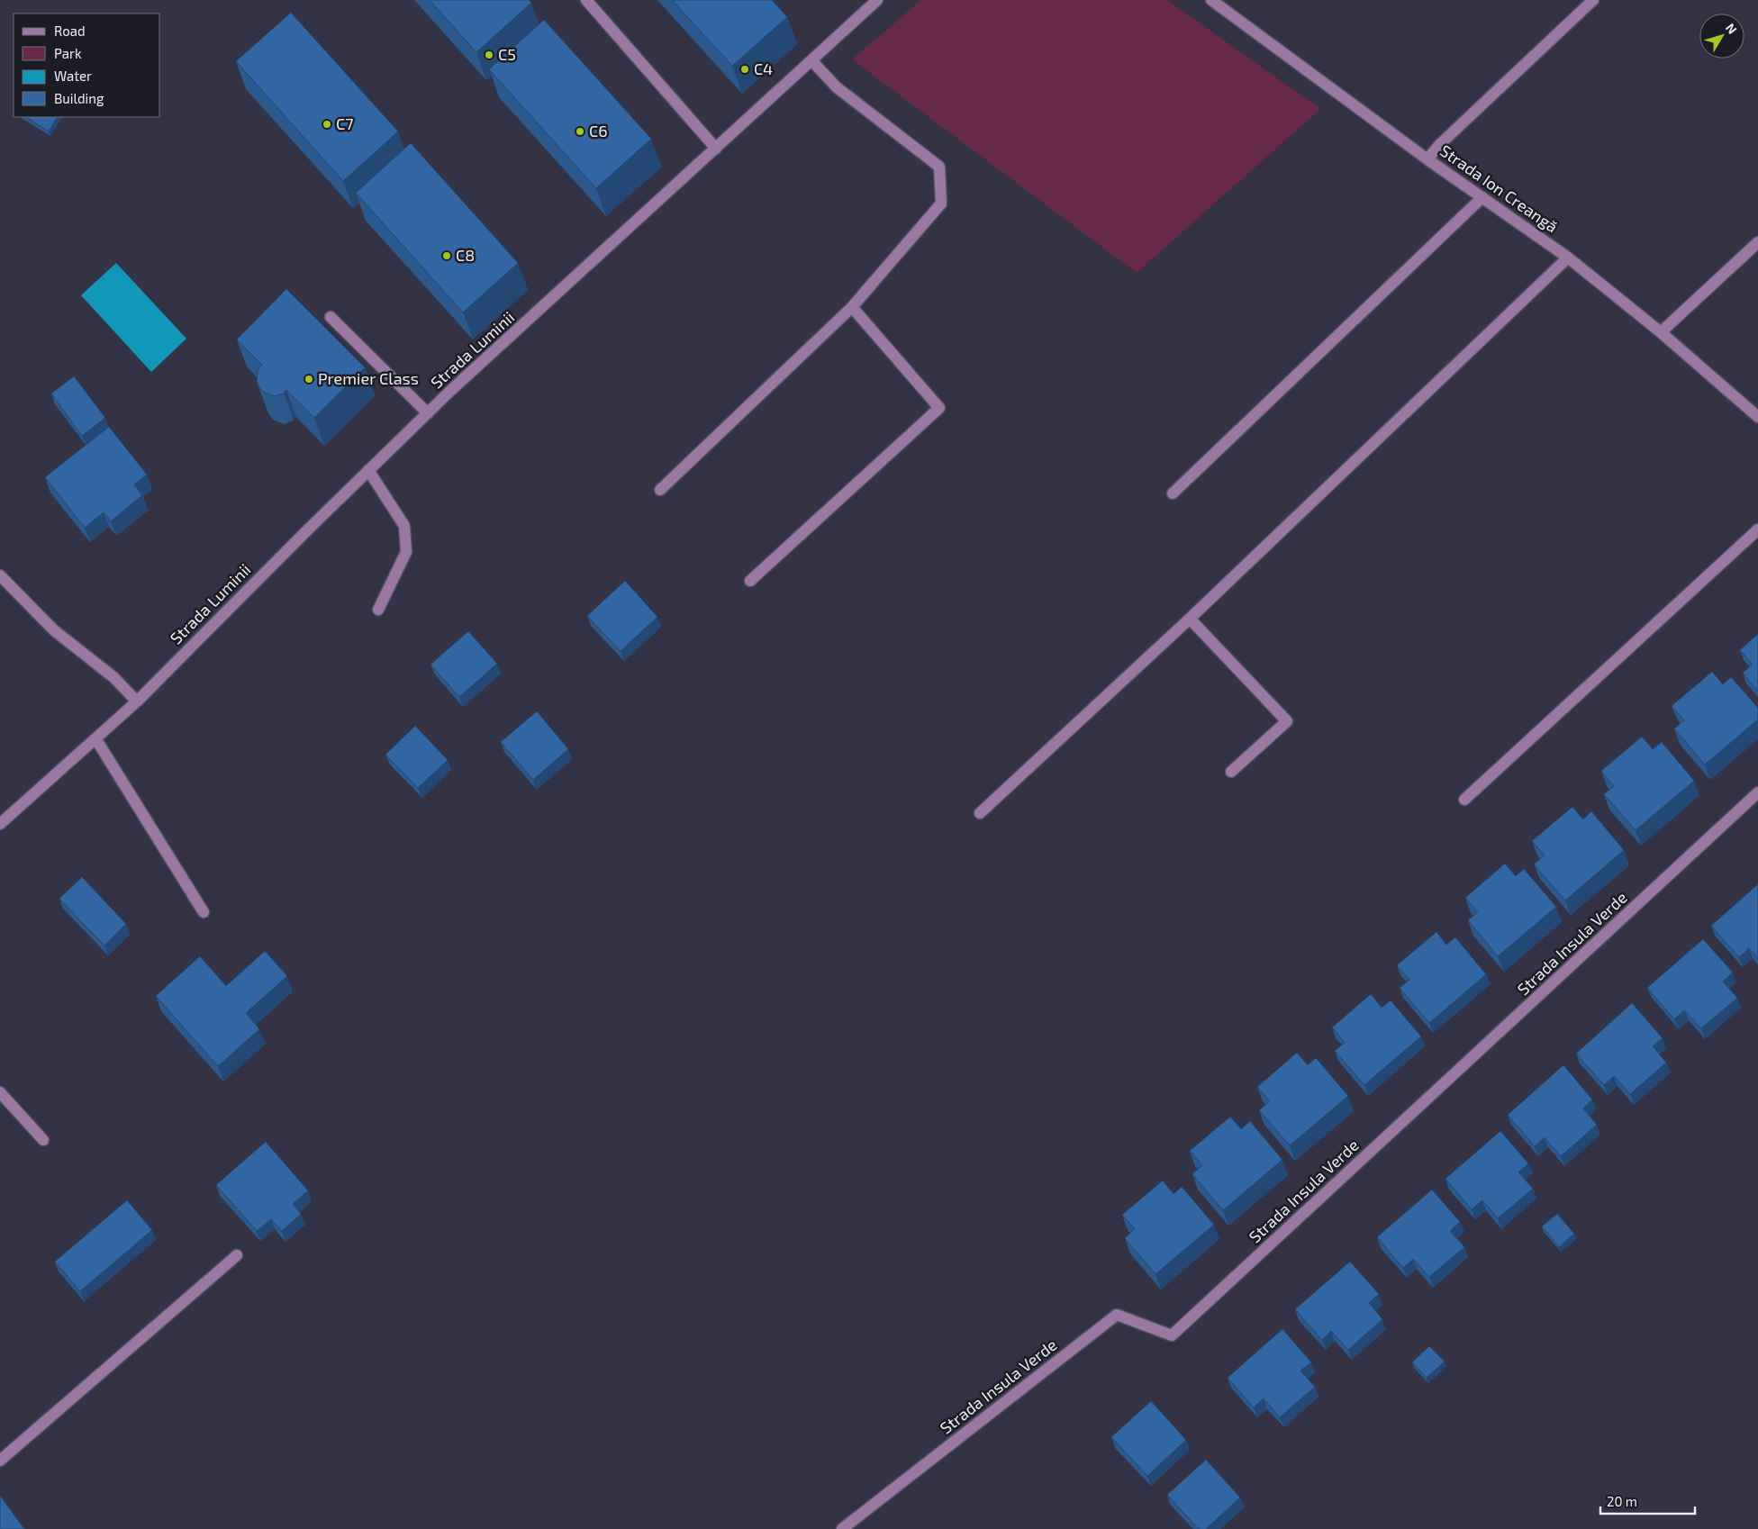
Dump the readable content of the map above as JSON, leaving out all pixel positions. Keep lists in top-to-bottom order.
{
  "streets": {
    "street": ["Strada Ion Creangă", "Strada Luminii", "Strada Insula Verde"]
  },
  "places": [
    "C5",
    "C4",
    "C7",
    "C6",
    "C8",
    "Premier Class"
  ],
  "legend": [
    "Road",
    "Park",
    "Water",
    "Building"
  ],
  "scale_bar": "20 m",
  "north": "top right"
}
